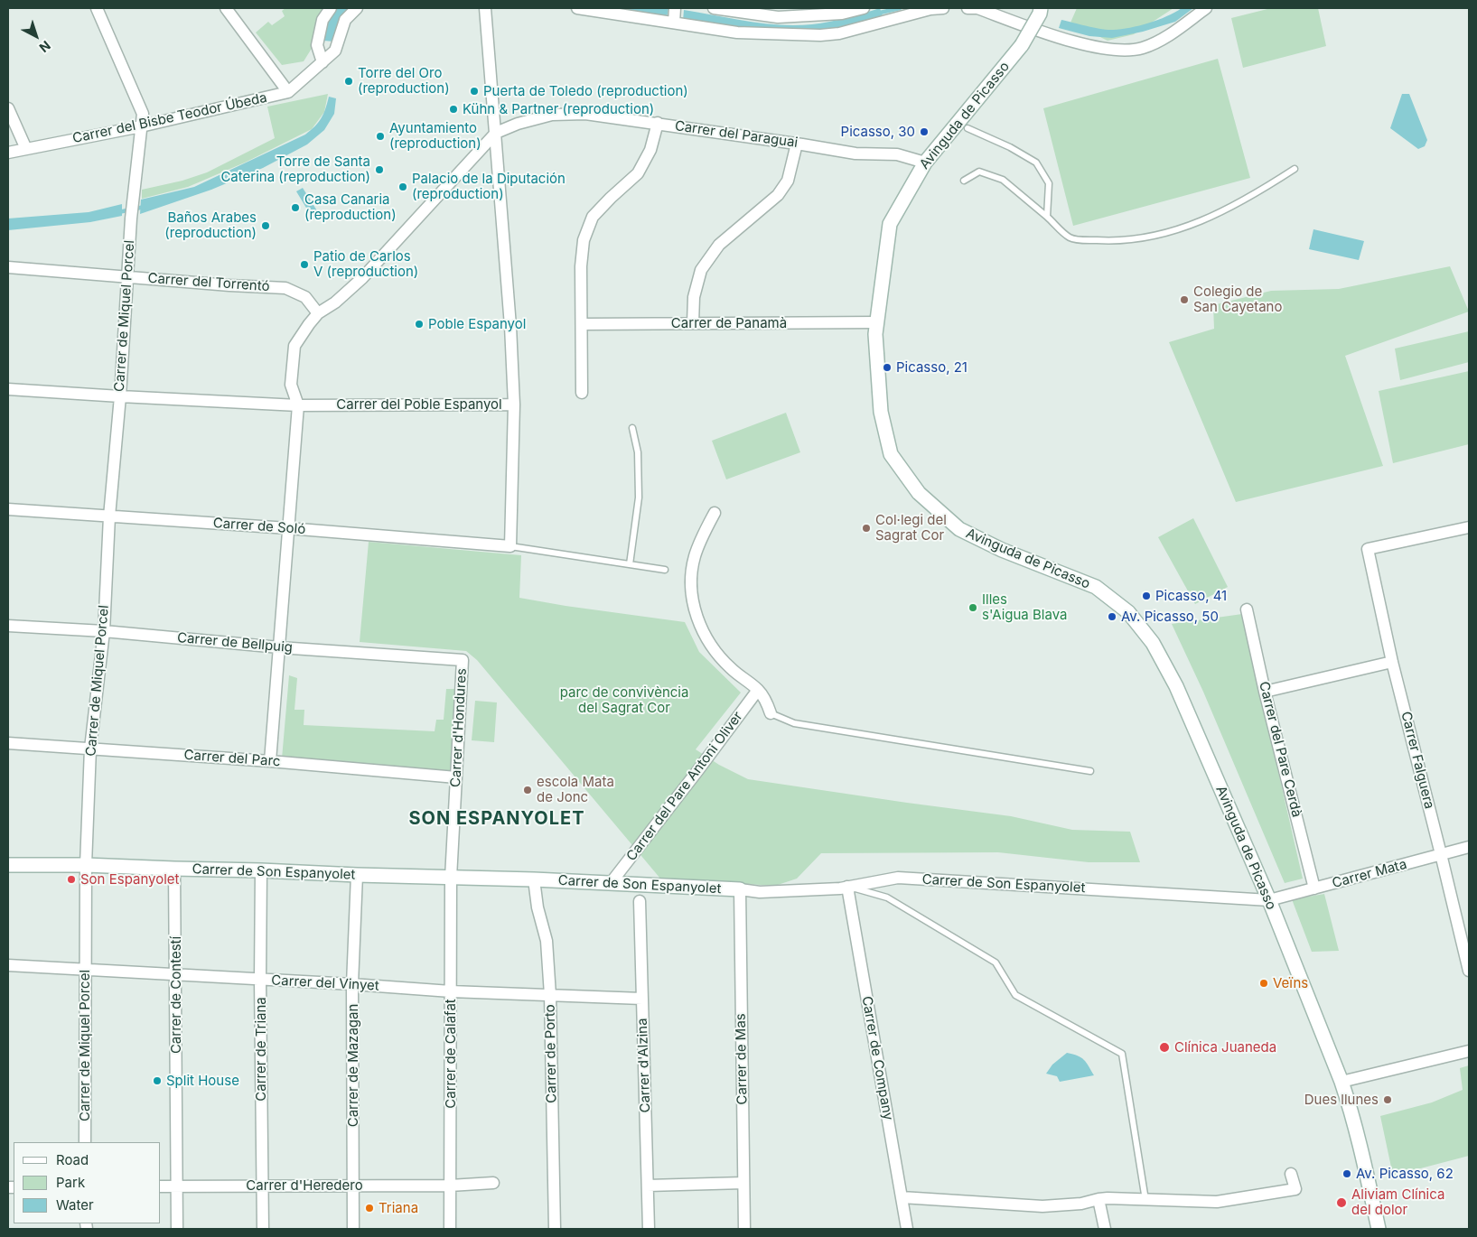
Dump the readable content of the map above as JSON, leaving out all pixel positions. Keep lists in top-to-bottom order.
{
  "streets": {
    "street": [
      "Avinguda de Picasso",
      "Carrer del Bisbe Teodor Úbeda",
      "Carrer del Paraguai",
      "Carrer del Torrentó",
      "Carrer de Miquel Porcel",
      "Carrer de Panamà",
      "Carrer del Poble Espanyol",
      "Carrer de Soló",
      "Carrer de Bellpuig",
      "Carrer d'Hondures",
      "Carrer del Pare Cerdà",
      "Carrer del Parc",
      "Carrer Falguera",
      "Carrer del Pare Antoni Oliver",
      "Carrer de Son Espanyolet",
      "Carrer Mata",
      "Carrer del Vinyet",
      "Carrer de Contestí",
      "Carrer de Triana",
      "Carrer de Calafat",
      "Carrer de Porto",
      "Carrer de Company",
      "Carrer de Mas",
      "Carrer de Mazagan",
      "Carrer d'Alzina",
      "Carrer d'Heredero"
    ]
  },
  "crossings": [
    ["Avinguda de Picasso", "Carrer del Paraguai"],
    ["Avinguda de Picasso", "Carrer de Panamà"],
    ["Avinguda de Picasso", "Carrer de Son Espanyolet"],
    ["Avinguda de Picasso", "Carrer Mata"],
    ["Carrer del Bisbe Teodor Úbeda", "Carrer de Miquel Porcel"],
    ["Carrer del Paraguai", "Carrer del Poble Espanyol"],
    ["Carrer del Torrentó", "Carrer de Miquel Porcel"],
    ["Carrer de Miquel Porcel", "Carrer del Poble Espanyol"],
    ["Carrer de Miquel Porcel", "Carrer de Soló"],
    ["Carrer de Miquel Porcel", "Carrer de Bellpuig"],
    ["Carrer de Miquel Porcel", "Carrer del Parc"],
    ["Carrer de Miquel Porcel", "Carrer de Son Espanyolet"],
    ["Carrer de Miquel Porcel", "Carrer del Vinyet"],
    ["Carrer de Bellpuig", "Carrer d'Hondures"],
    ["Carrer d'Hondures", "Carrer del Parc"],
    ["Carrer d'Hondures", "Carrer de Son Espanyolet"],
    ["Carrer d'Hondures", "Carrer de Calafat"],
    ["Carrer del Pare Cerdà", "Carrer Mata"],
    ["Carrer Falguera", "Carrer Mata"],
    ["Carrer del Pare Antoni Oliver", "Carrer de Son Espanyolet"],
    ["Carrer de Son Espanyolet", "Carrer Mata"],
    ["Carrer de Son Espanyolet", "Carrer de Contestí"],
    ["Carrer de Son Espanyolet", "Carrer de Triana"],
    ["Carrer de Son Espanyolet", "Carrer de Calafat"],
    ["Carrer de Son Espanyolet", "Carrer de Porto"],
    ["Carrer de Son Espanyolet", "Carrer de Company"],
    ["Carrer de Son Espanyolet", "Carrer de Mas"],
    ["Carrer de Son Espanyolet", "Carrer de Mazagan"],
    ["Carrer del Vinyet", "Carrer de Contestí"],
    ["Carrer del Vinyet", "Carrer de Triana"],
    ["Carrer del Vinyet", "Carrer de Calafat"],
    ["Carrer del Vinyet", "Carrer de Porto"],
    ["Carrer del Vinyet", "Carrer de Mazagan"],
    ["Carrer del Vinyet", "Carrer d'Alzina"],
    ["Carrer de Contestí", "Carrer d'Heredero"],
    ["Carrer de Triana", "Carrer d'Heredero"],
    ["Carrer de Calafat", "Carrer d'Heredero"],
    ["Carrer de Mazagan", "Carrer d'Heredero"]
  ],
  "districts": ["SON ESPANYOLET"],
  "parks": ["parc de convivència del Sagrat Cor"],
  "places": [
    "Torre del Oro (reproduction)",
    "Puerta de Toledo (reproduction)",
    "Kühn & Partner (reproduction)",
    "Picasso, 30",
    "Ayuntamiento (reproduction)",
    "Torre de Santa Caterina (reproduction)",
    "Palacio de la Diputación (reproduction)",
    "Casa Canaria (reproduction)",
    "Baños Arabes (reproduction)",
    "Patio de Carlos V (reproduction)",
    "Colegio de San Cayetano",
    "Poble Espanyol",
    "Picasso, 21",
    "Col·legi del Sagrat Cor",
    "Picasso, 41",
    "Illes s'Aigua Blava",
    "Av. Picasso, 50",
    "escola Mata de Jonc",
    "Son Espanyolet",
    "Veïns",
    "Clínica Juaneda",
    "Split House",
    "Dues llunes",
    "Av. Picasso, 62",
    "Aliviam Clínica del dolor",
    "Triana"
  ],
  "legend": ["Road", "Park", "Water"],
  "north": "bottom right"
}
